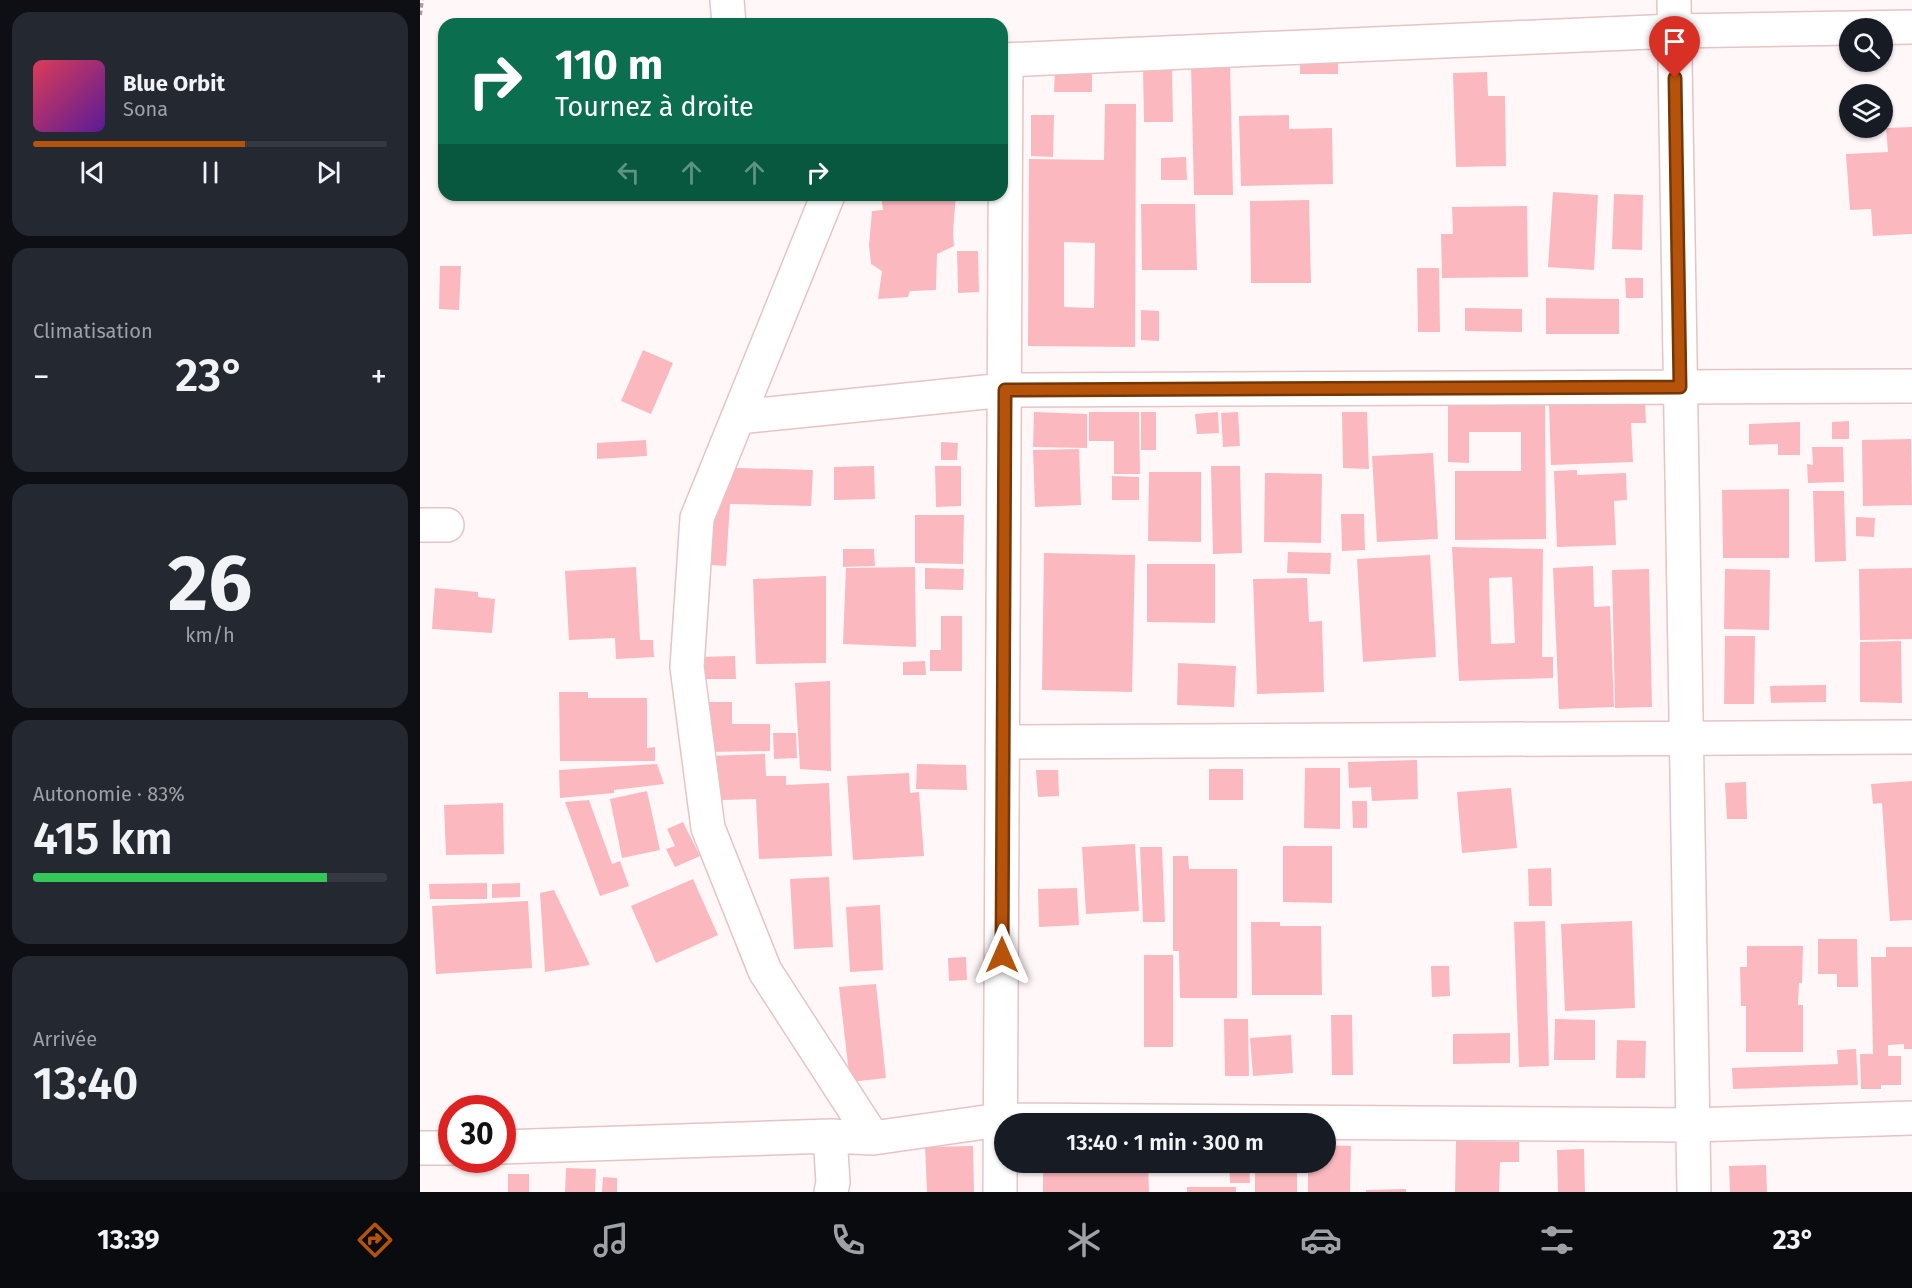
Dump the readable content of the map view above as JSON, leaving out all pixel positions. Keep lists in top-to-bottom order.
{
  "page": {
    "turn": ["110 m", "Tournez à droite"],
    "song": ["Blue Orbit", "Sona"],
    "tile": [
      "Climatisation",
      ["26", "km/h"],
      ["Autonomie · 83%", "415 km"],
      ["Arrivée", "13:40"]
    ],
    "heat": ["−", "23°", "+"],
    "limit": "30",
    "trip": "13:40 · 1 min · 300 m",
    "tabs": ["13:39", "23°"]
  }
}
